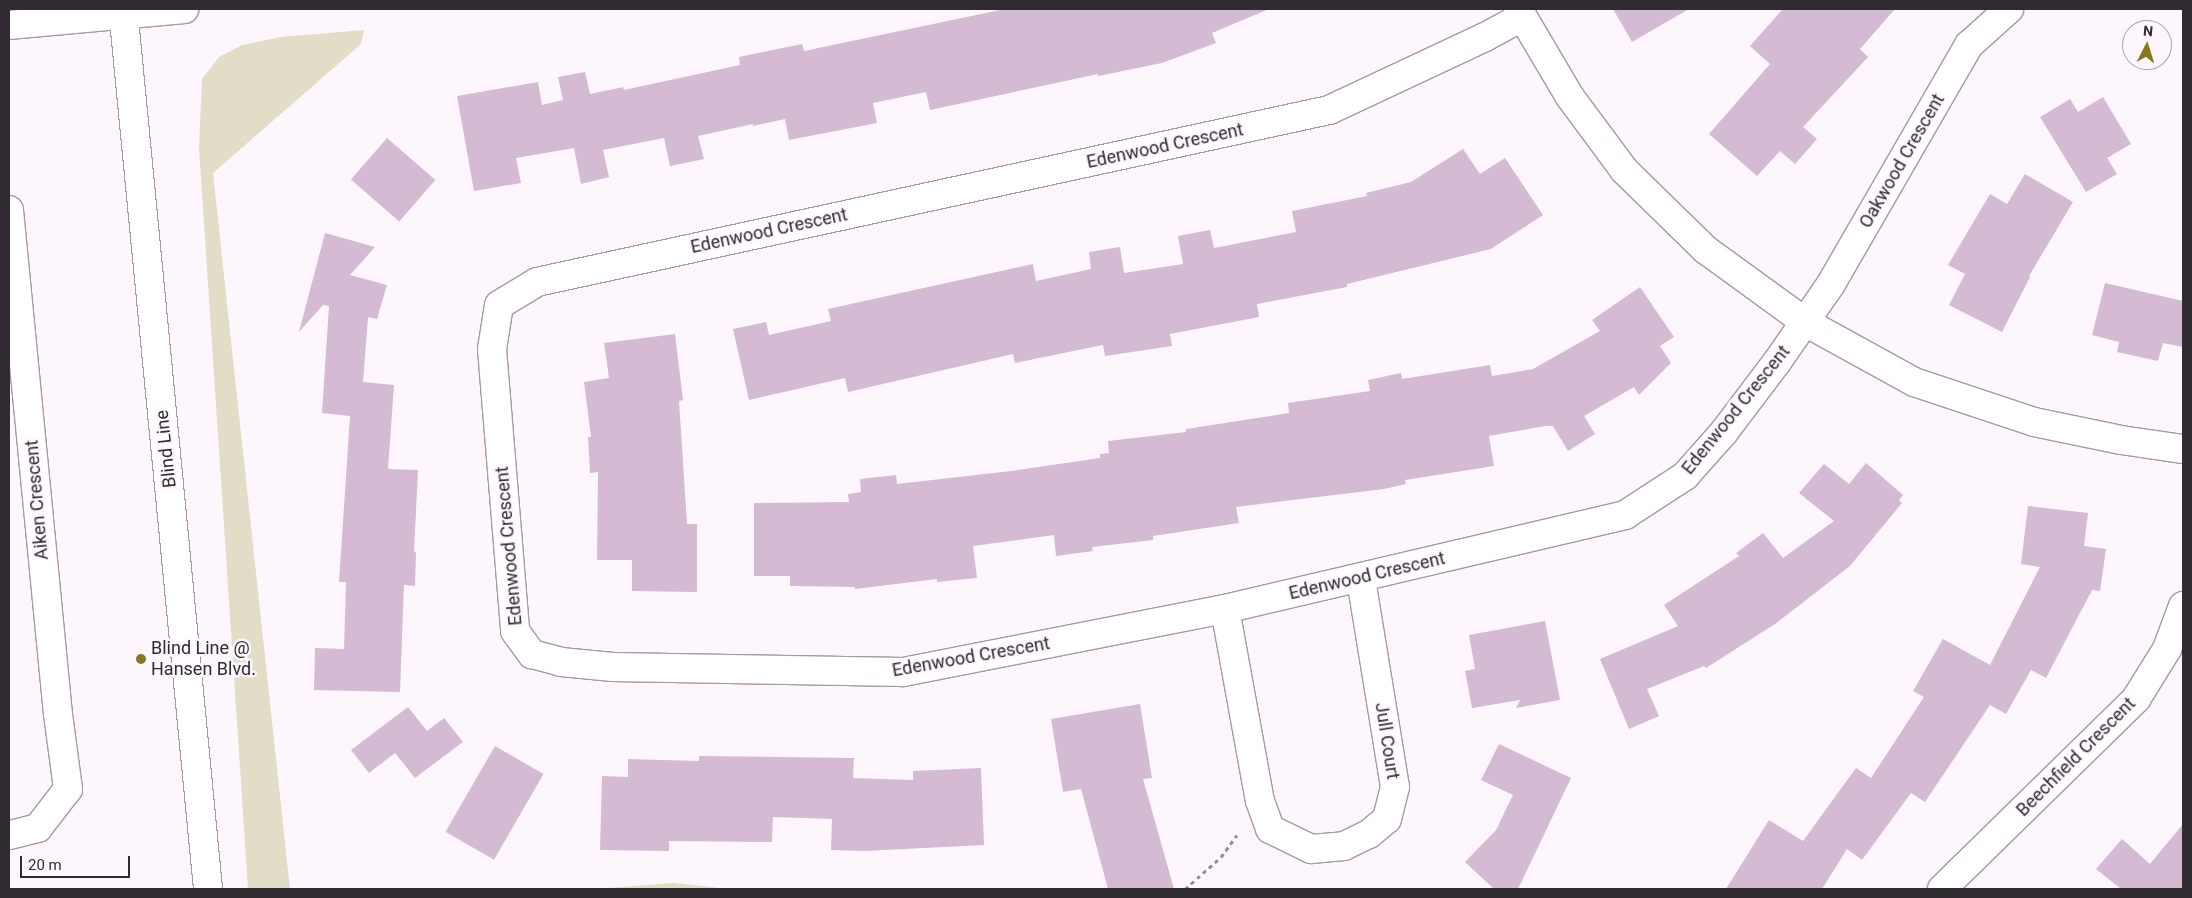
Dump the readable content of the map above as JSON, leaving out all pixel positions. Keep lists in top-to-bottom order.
{
  "streets": {
    "street": [
      "Edenwood Crescent",
      "Oakwood Crescent",
      "Blind Line",
      "Aiken Crescent",
      "Jull Court",
      "Beechfield Crescent"
    ]
  },
  "crossings": [
    ["Edenwood Crescent", "Oakwood Crescent"],
    ["Edenwood Crescent", "Jull Court"]
  ],
  "places": ["Blind Line @ Hansen Blvd."],
  "scale_bar": "20 m",
  "north": "top"
}
